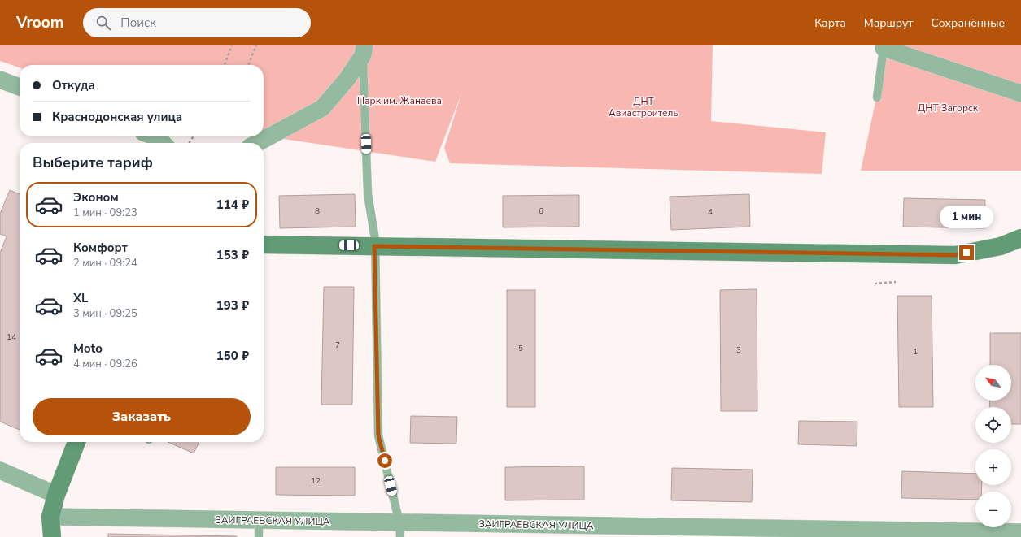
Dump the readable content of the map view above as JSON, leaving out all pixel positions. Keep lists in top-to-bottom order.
{
  "streets": {
    "street": ["ЗАИГРАЕВСКАЯ УЛИЦА"]
  },
  "parks": ["Парк им. Жанаева", "ДНТ Авиастроитель", "ДНТ Загорск"],
  "house_numbers": [
    "8",
    "6",
    "4",
    "14",
    "7",
    "5",
    "3",
    "1",
    "12"
  ],
  "north": "top left",
  "page": {
    "header": "Vroom",
    "search": "Поиск",
    "nav": ["Карта", "Маршрут", "Сохранённые"],
    "banner": ["Откуда", "Краснодонская улица"],
    "heading": "Выберите тариф",
    "list": [
      {
        "name": "Эконом",
        "note": "1 мин · 09:23",
        "value": "114 ₽"
      },
      {
        "name": "Комфорт",
        "note": "2 мин · 09:24",
        "value": "153 ₽"
      },
      {
        "name": "XL",
        "note": "3 мин · 09:25",
        "value": "193 ₽"
      },
      {
        "name": "Moto",
        "note": "4 мин · 09:26",
        "value": "150 ₽"
      }
    ],
    "bubble": "1 мин",
    "map_buttons": ["+", "−"],
    "buttons": "Заказать"
  }
}
